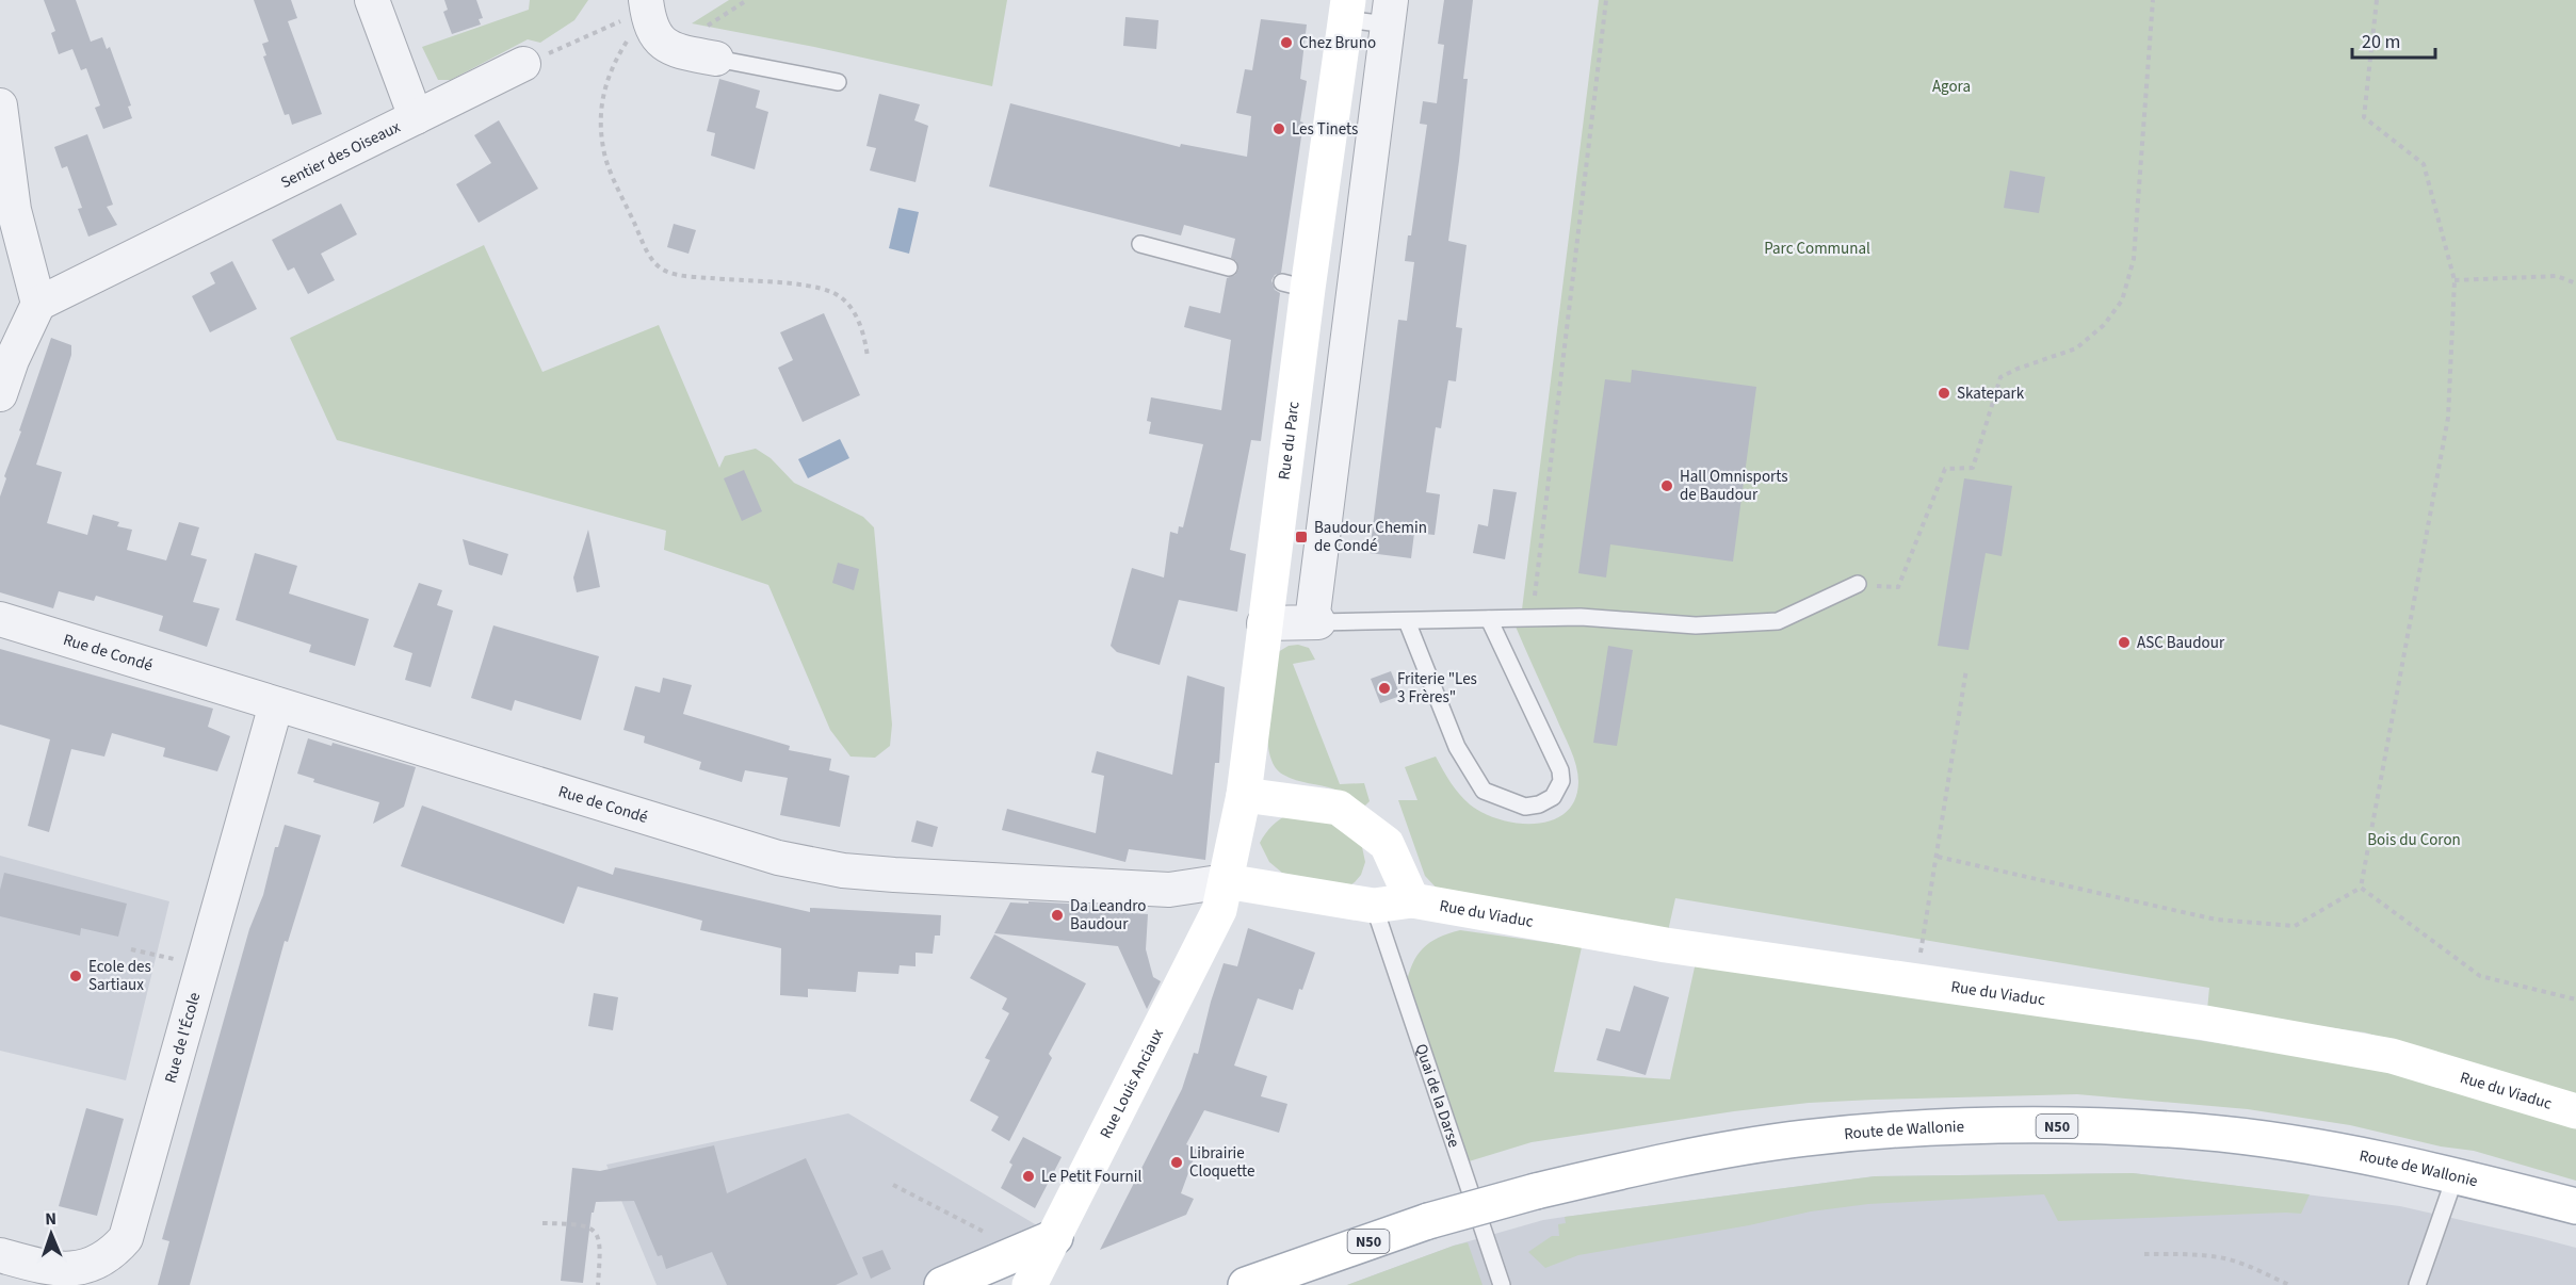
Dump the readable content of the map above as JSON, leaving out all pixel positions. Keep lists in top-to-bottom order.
{
  "streets": {
    "street": [
      "Sentier des Oiseaux",
      "Rue du Parc",
      "Rue de Condé",
      "Rue du Viaduc",
      "Rue de l'École",
      "Rue Louis Anciaux",
      "N50",
      "Route de Wallonie"
    ],
    "lane": ["Quai de la Darse"]
  },
  "crossings": [
    ["Rue du Parc", "Rue de Condé"],
    ["Rue du Parc", "Rue du Viaduc"],
    ["Rue du Parc", "Rue Louis Anciaux"],
    ["Rue de Condé", "Rue du Viaduc"],
    ["Rue de Condé", "Rue de l'École"],
    ["Rue de Condé", "Rue Louis Anciaux"],
    ["Rue du Viaduc", "Rue Louis Anciaux"],
    ["Rue du Viaduc", "Quai de la Darse"]
  ],
  "parks": ["Agora", "Parc Communal", "Bois du Coron"],
  "places": {
    "other": [
      "Chez Bruno",
      "Les Tinets",
      "Skatepark",
      "Hall Omnisports de Baudour",
      "ASC Baudour",
      "Friterie \"Les 3 Frères\"",
      "Da Leandro Baudour",
      "Ecole des Sartiaux",
      "Librairie Cloquette",
      "Le Petit Fournil"
    ],
    "transit": ["Baudour Chemin de Condé"]
  },
  "scale_bar": "20 m",
  "north": "top"
}
